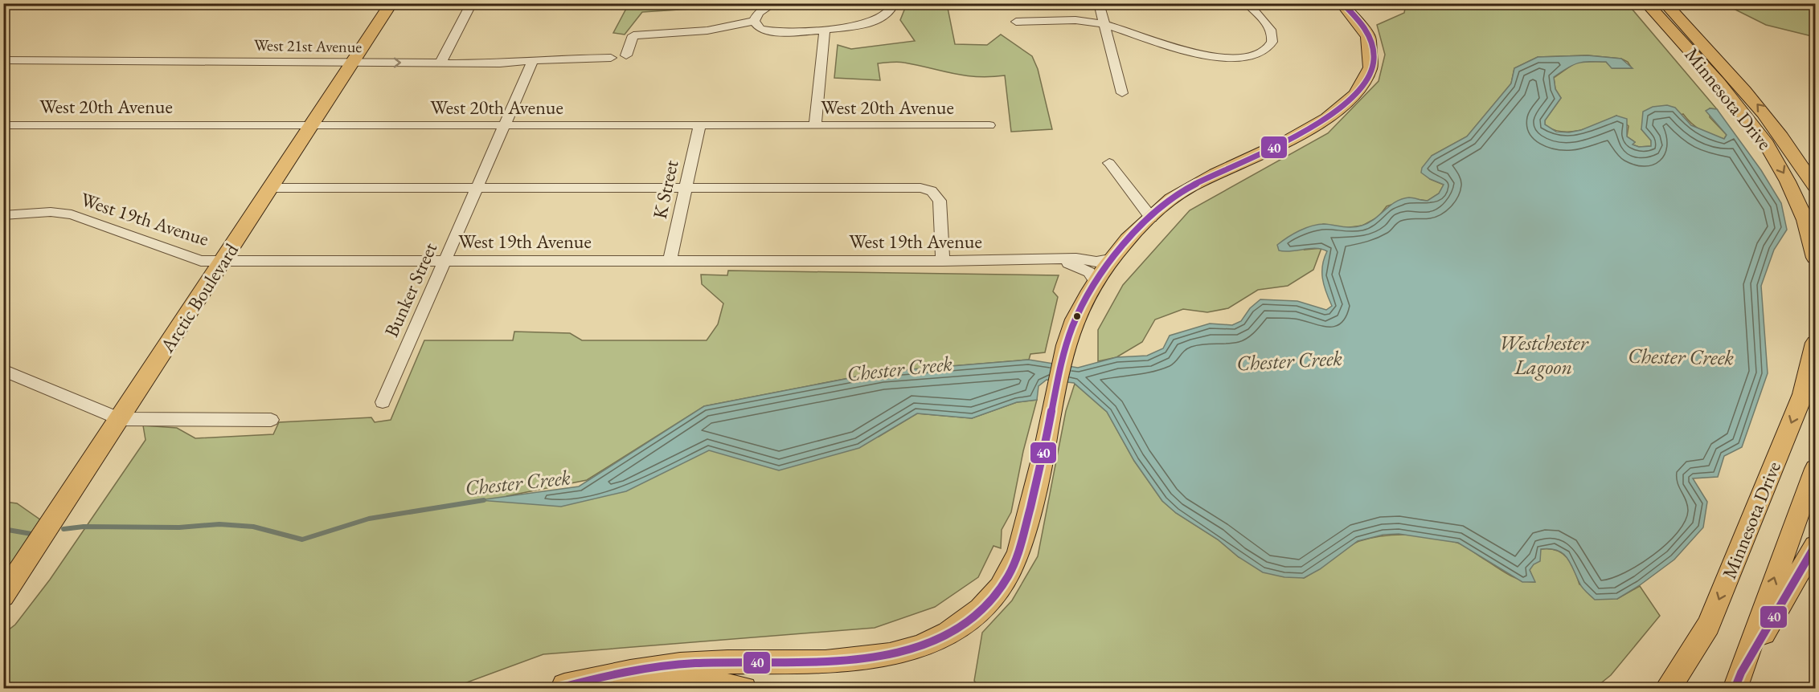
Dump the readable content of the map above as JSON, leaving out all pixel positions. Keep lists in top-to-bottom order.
{
  "streets": {
    "main road": ["Minnesota Drive", "Arctic Boulevard"],
    "street": [
      "West 21st Avenue",
      "West 20th Avenue",
      "K Street",
      "West 19th Avenue",
      "Bunker Street"
    ]
  },
  "crossings": [
    ["West 21st Avenue", "Bunker Street"],
    ["West 21st Avenue", "Arctic Boulevard"],
    ["West 20th Avenue", "K Street"],
    ["West 20th Avenue", "Bunker Street"],
    ["West 20th Avenue", "Arctic Boulevard"],
    ["K Street", "West 19th Avenue"],
    ["West 19th Avenue", "Bunker Street"],
    ["West 19th Avenue", "Arctic Boulevard"]
  ],
  "water": ["Westchester Lagoon", "Chester Creek"],
  "lines": ["transit line 40"]
}
